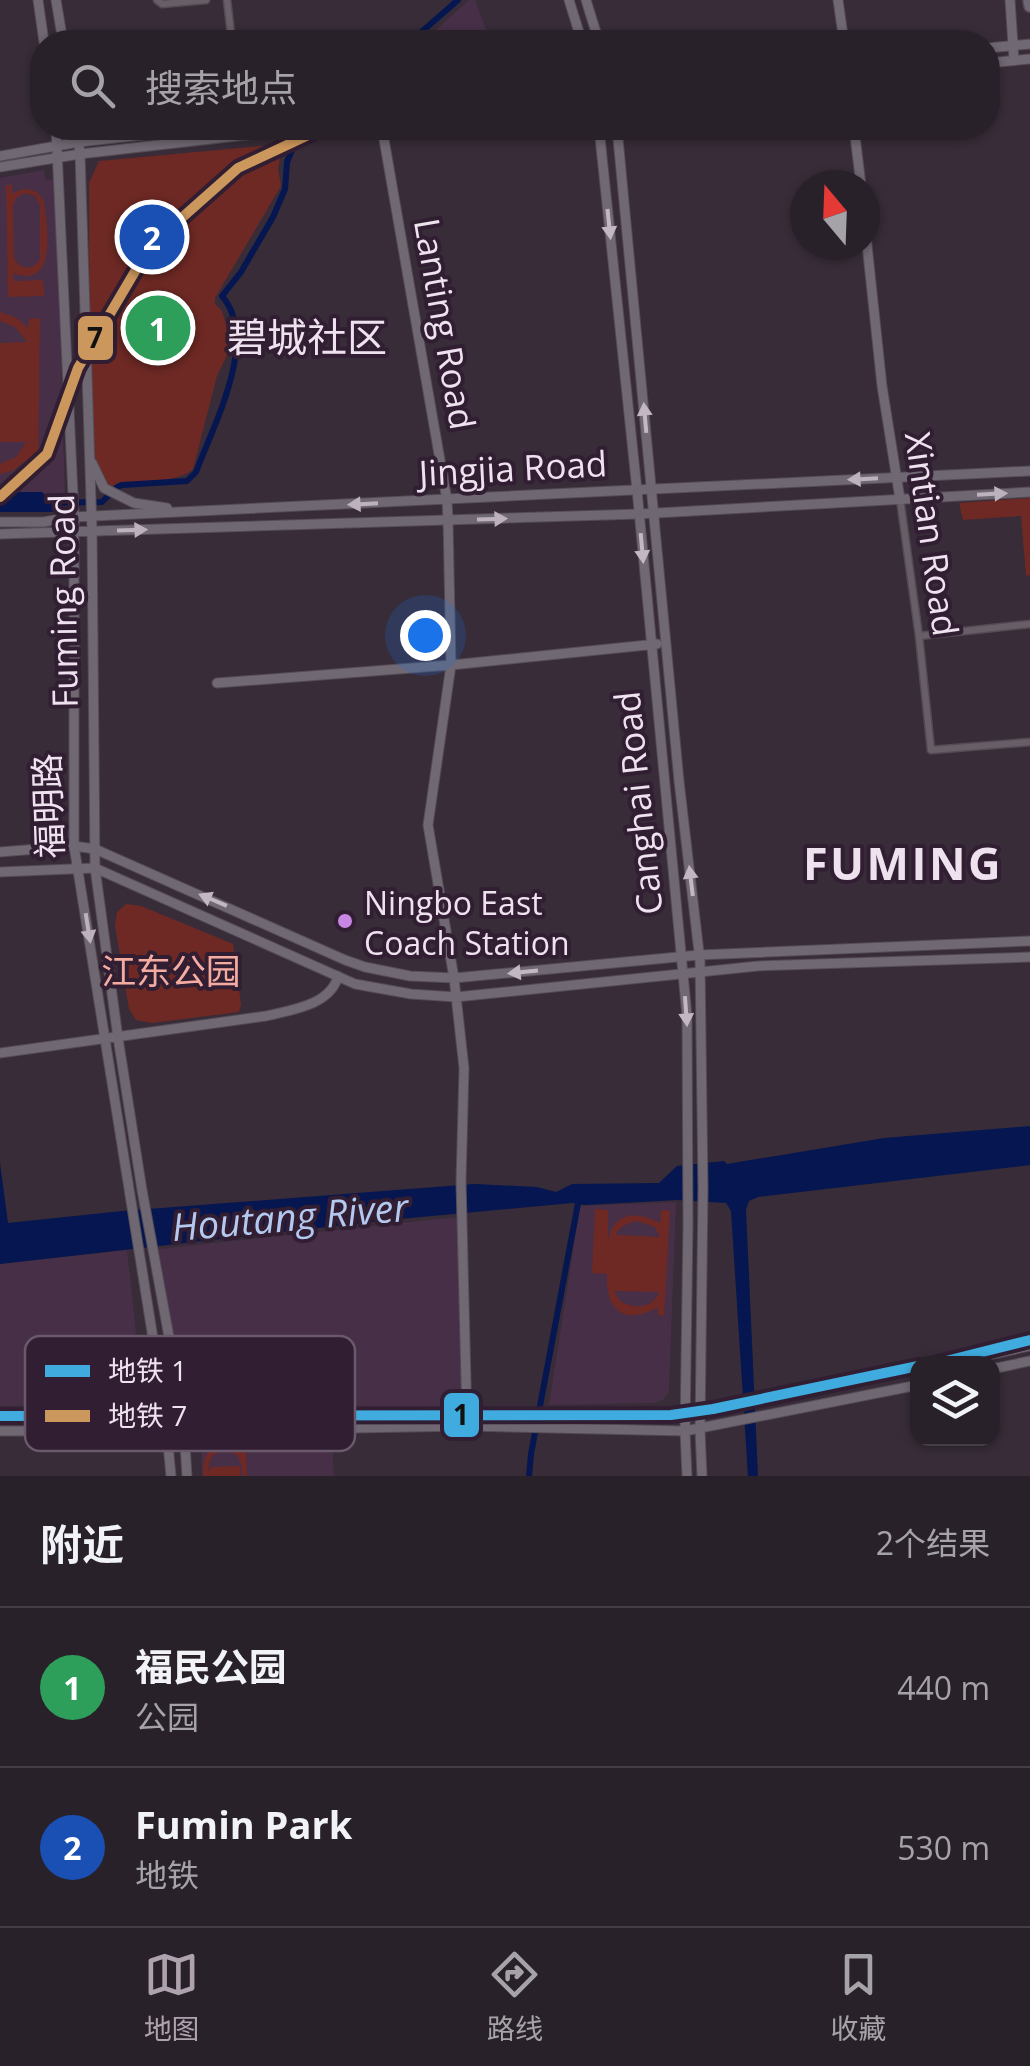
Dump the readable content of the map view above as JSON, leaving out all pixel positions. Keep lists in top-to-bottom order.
{
  "streets": {
    "main road": [
      "Lanting Road",
      "Jingjia Road",
      "Xintian Road",
      "Fuming Road",
      "Canghai Road",
      "福明路"
    ]
  },
  "crossings": [
    ["Lanting Road", "Jingjia Road"],
    ["Jingjia Road", "Xintian Road"],
    ["Jingjia Road", "Fuming Road"],
    ["Jingjia Road", "Canghai Road"],
    ["Jingjia Road", "福明路"]
  ],
  "districts": ["碧城社区", "FUMING"],
  "water": ["Houtang River"],
  "parks": ["江东公园"],
  "places": ["Ningbo East Coach Station"],
  "lines": ["metro line 7", "metro line 1"],
  "legend": ["地铁 1", "地铁 7"],
  "north": "top",
  "page": {
    "search": "搜索地点",
    "pins": ["2", "1"],
    "heading": ["附近", "2个结果"],
    "list": [
      {
        "mark": "1",
        "name": "福民公园",
        "note": "公园",
        "value": "440 m"
      },
      {
        "mark": "2",
        "name": "Fumin Park",
        "note": "地铁",
        "value": "530 m"
      }
    ],
    "nav": ["地图", "路线", "收藏"]
  }
}
